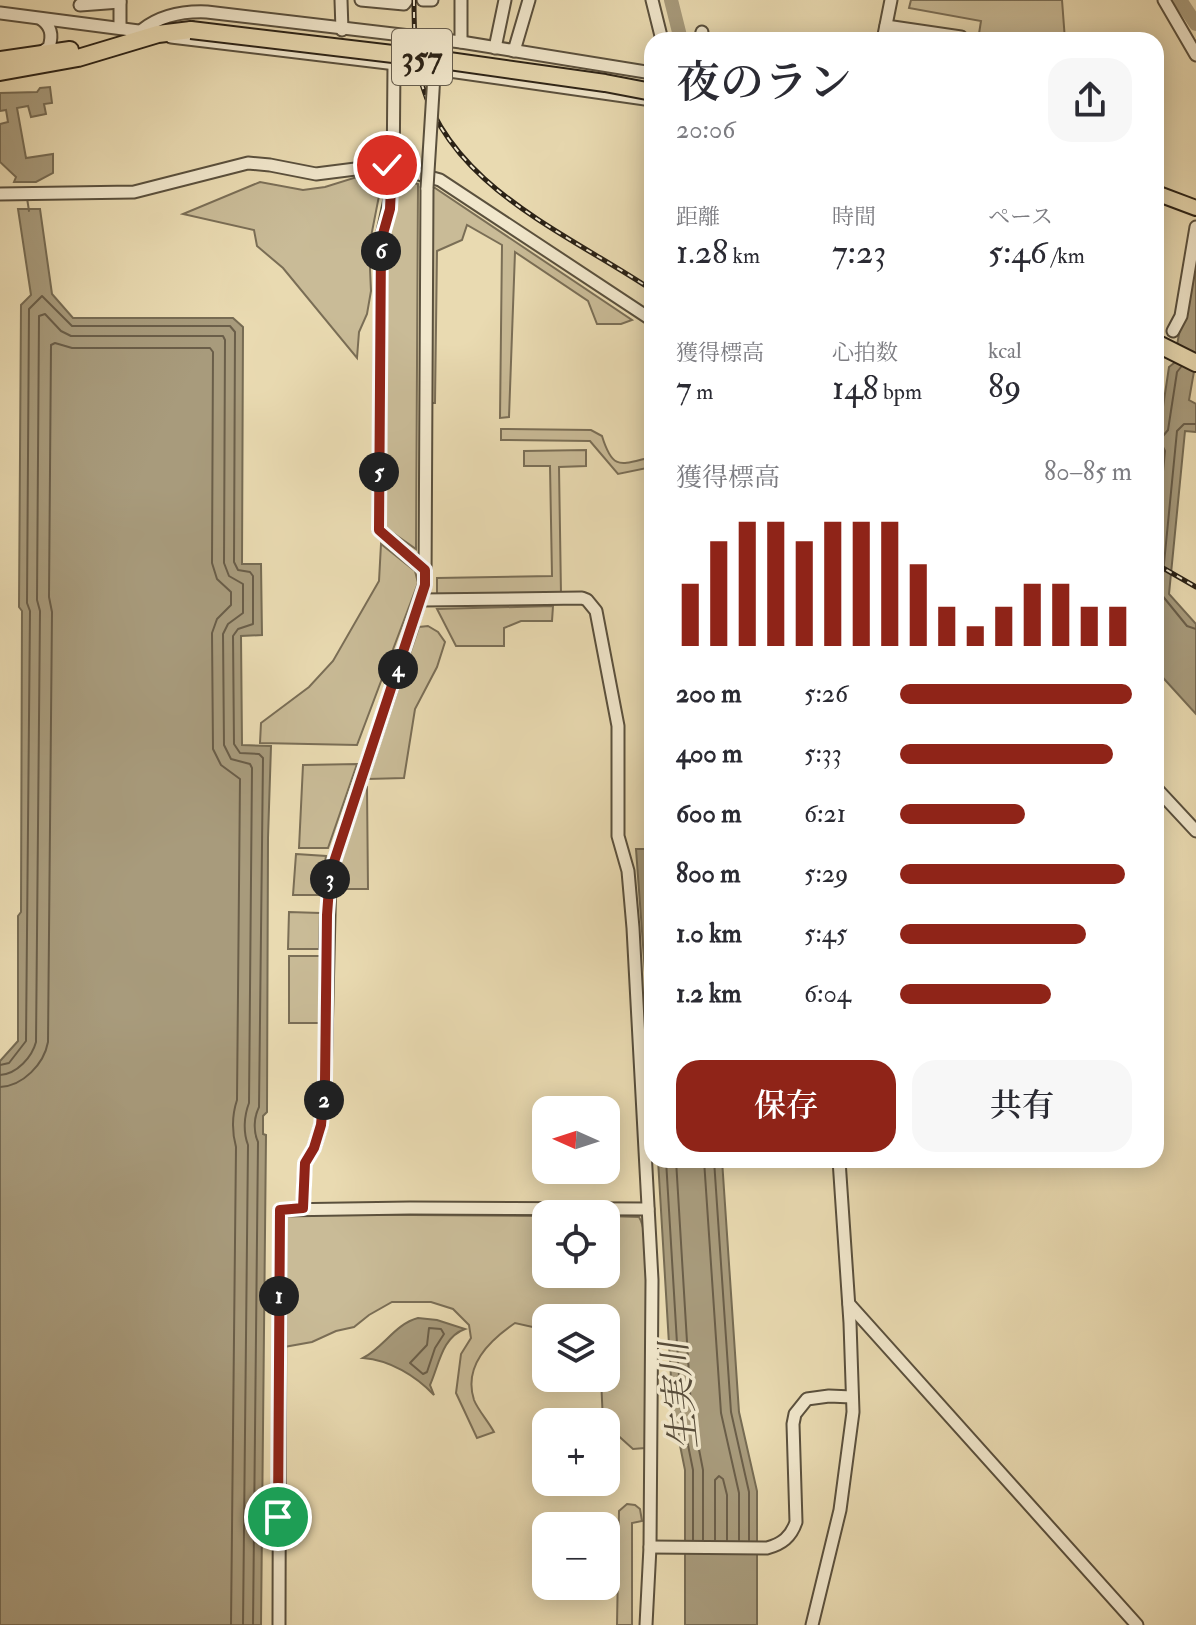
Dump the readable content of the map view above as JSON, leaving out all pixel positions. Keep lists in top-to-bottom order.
{
  "streets": {
    "highway": ["357"]
  },
  "water": ["生実川"],
  "north": "left",
  "page": {
    "heading": ["夜のラン", "20:06"],
    "stats": [
      ["距離", "1.28 km"],
      ["時間", "7:23"],
      ["ペース", "5:46 /km"],
      ["獲得標高", "7 m"],
      ["心拍数", "148 bpm"],
      ["kcal", "89"]
    ],
    "pins": [
      "6",
      "5",
      "4",
      "3",
      "2",
      "1"
    ],
    "chart": ["獲得標高", "80–85 m"],
    "list": [
      {
        "name": "200 m",
        "note": "5:26"
      },
      {
        "name": "400 m",
        "note": "5:33"
      },
      {
        "name": "600 m",
        "note": "6:21"
      },
      {
        "name": "800 m",
        "note": "5:29"
      },
      {
        "name": "1.0 km",
        "note": "5:45"
      },
      {
        "name": "1.2 km",
        "note": "6:04"
      }
    ],
    "buttons": ["保存", "共有"],
    "map_buttons": ["+", "−"]
  }
}
